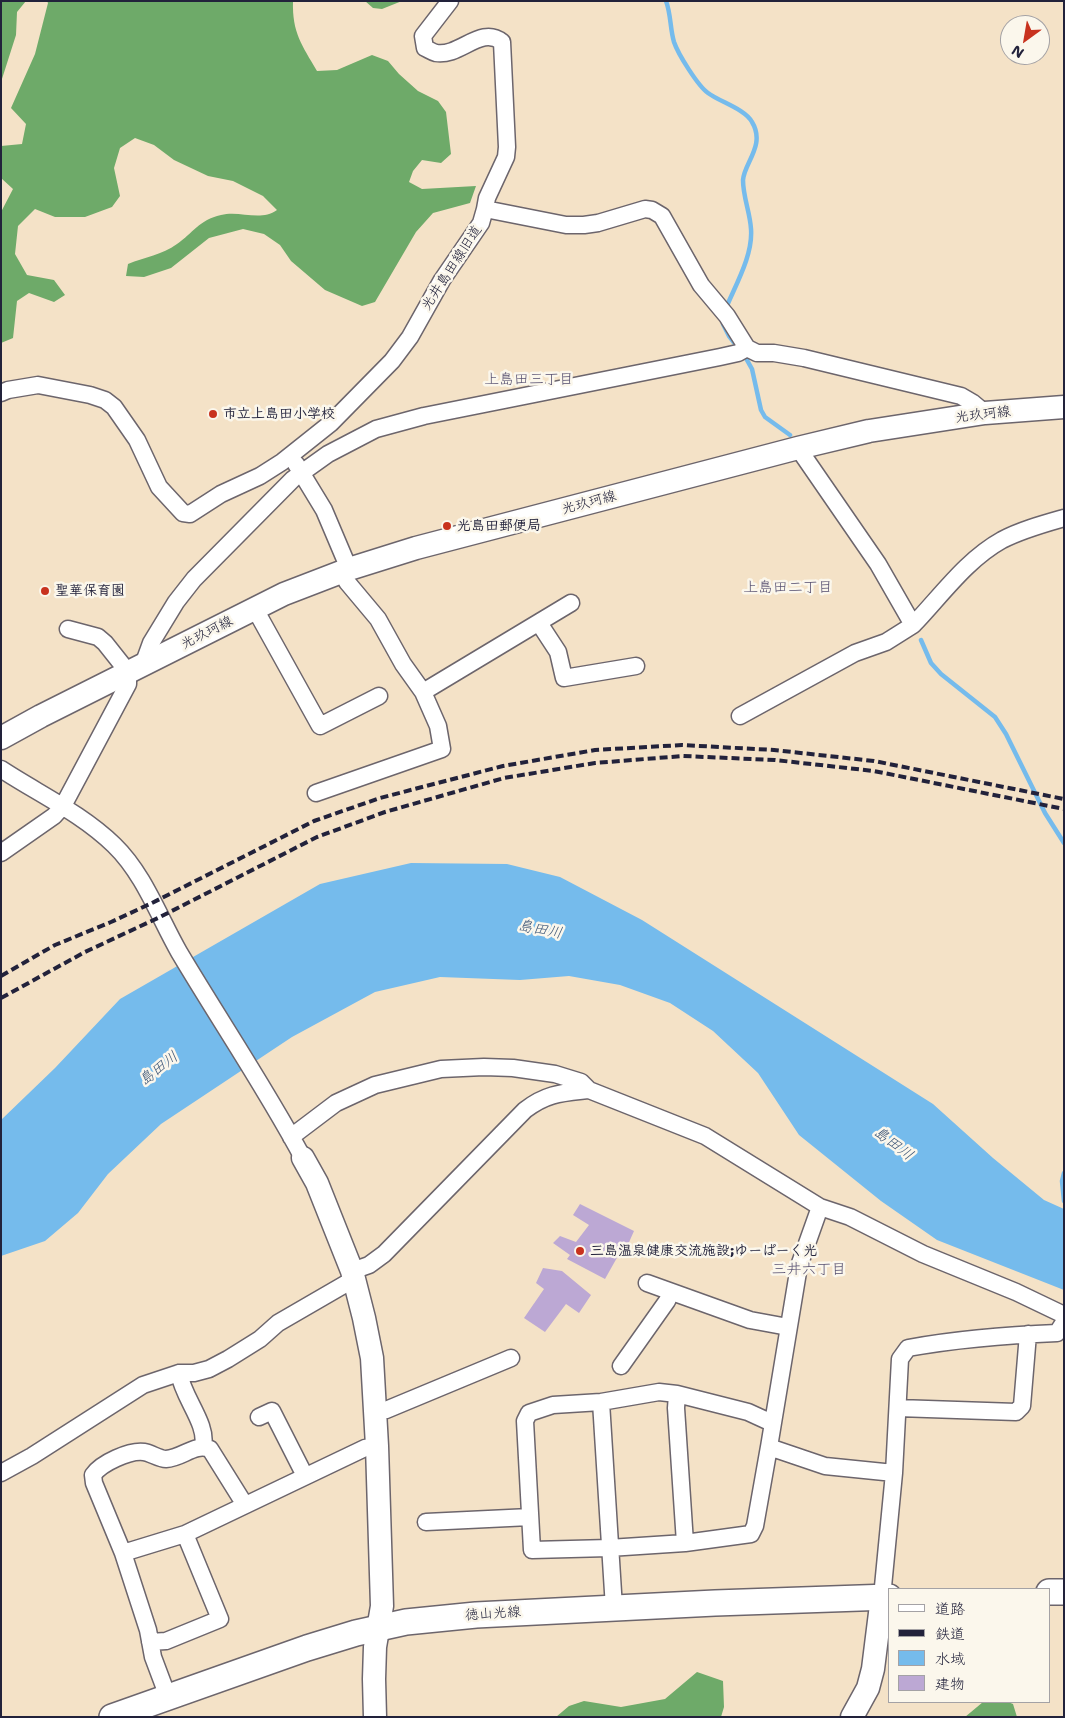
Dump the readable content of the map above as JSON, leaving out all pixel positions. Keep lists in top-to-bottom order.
{
  "streets": {
    "main road": ["光玖珂線", "徳山光線"],
    "street": ["光井島田線旧道"]
  },
  "districts": ["上島田三丁目", "上島田二丁目", "三井六丁目"],
  "water": ["島田川"],
  "places": [
    "市立上島田小学校",
    "光島田郵便局",
    "聖華保育園",
    "三島温泉健康交流施設;ゆーぱーく光"
  ],
  "legend": [
    "道路",
    "鉄道",
    "水域",
    "建物"
  ],
  "north": "bottom left"
}
